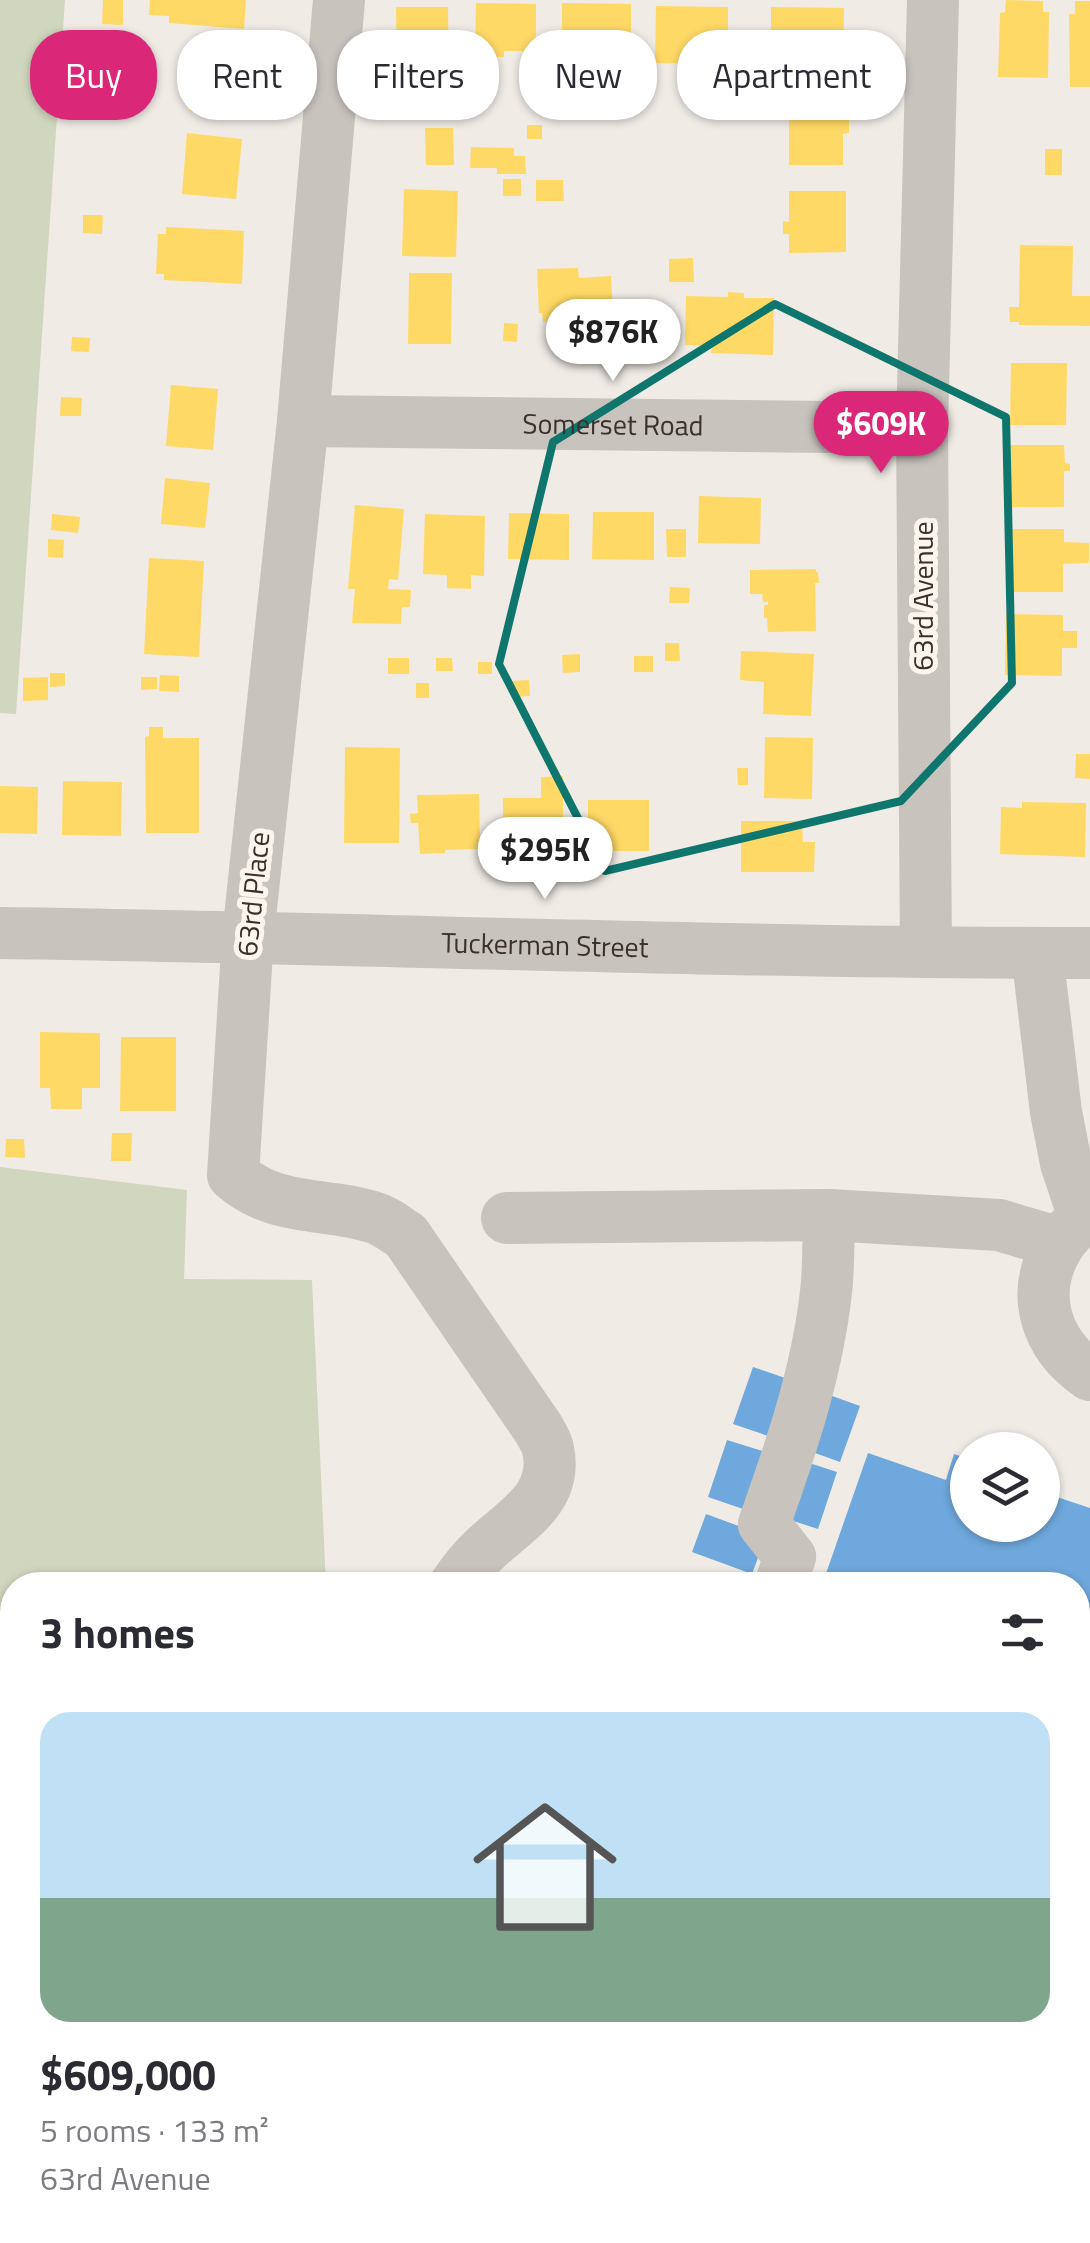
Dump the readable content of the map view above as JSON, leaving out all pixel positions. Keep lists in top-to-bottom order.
{
  "streets": {
    "street": [
      "Somerset Road",
      "63rd Avenue",
      "63rd Place",
      "Tuckerman Street"
    ]
  },
  "crossings": [
    ["Somerset Road", "63rd Avenue"],
    ["Somerset Road", "63rd Place"],
    ["63rd Avenue", "Tuckerman Street"],
    ["63rd Place", "Tuckerman Street"]
  ],
  "page": {
    "chip": [
      "Buy",
      "Rent",
      "Filters",
      "New",
      "Apartment"
    ],
    "price": ["$876K", "$609K", "$295K"],
    "heading": "3 homes",
    "list": [
      {
        "name": "$609,000",
        "note": "5 rooms · 133 m² · 63rd Avenue"
      }
    ]
  }
}
